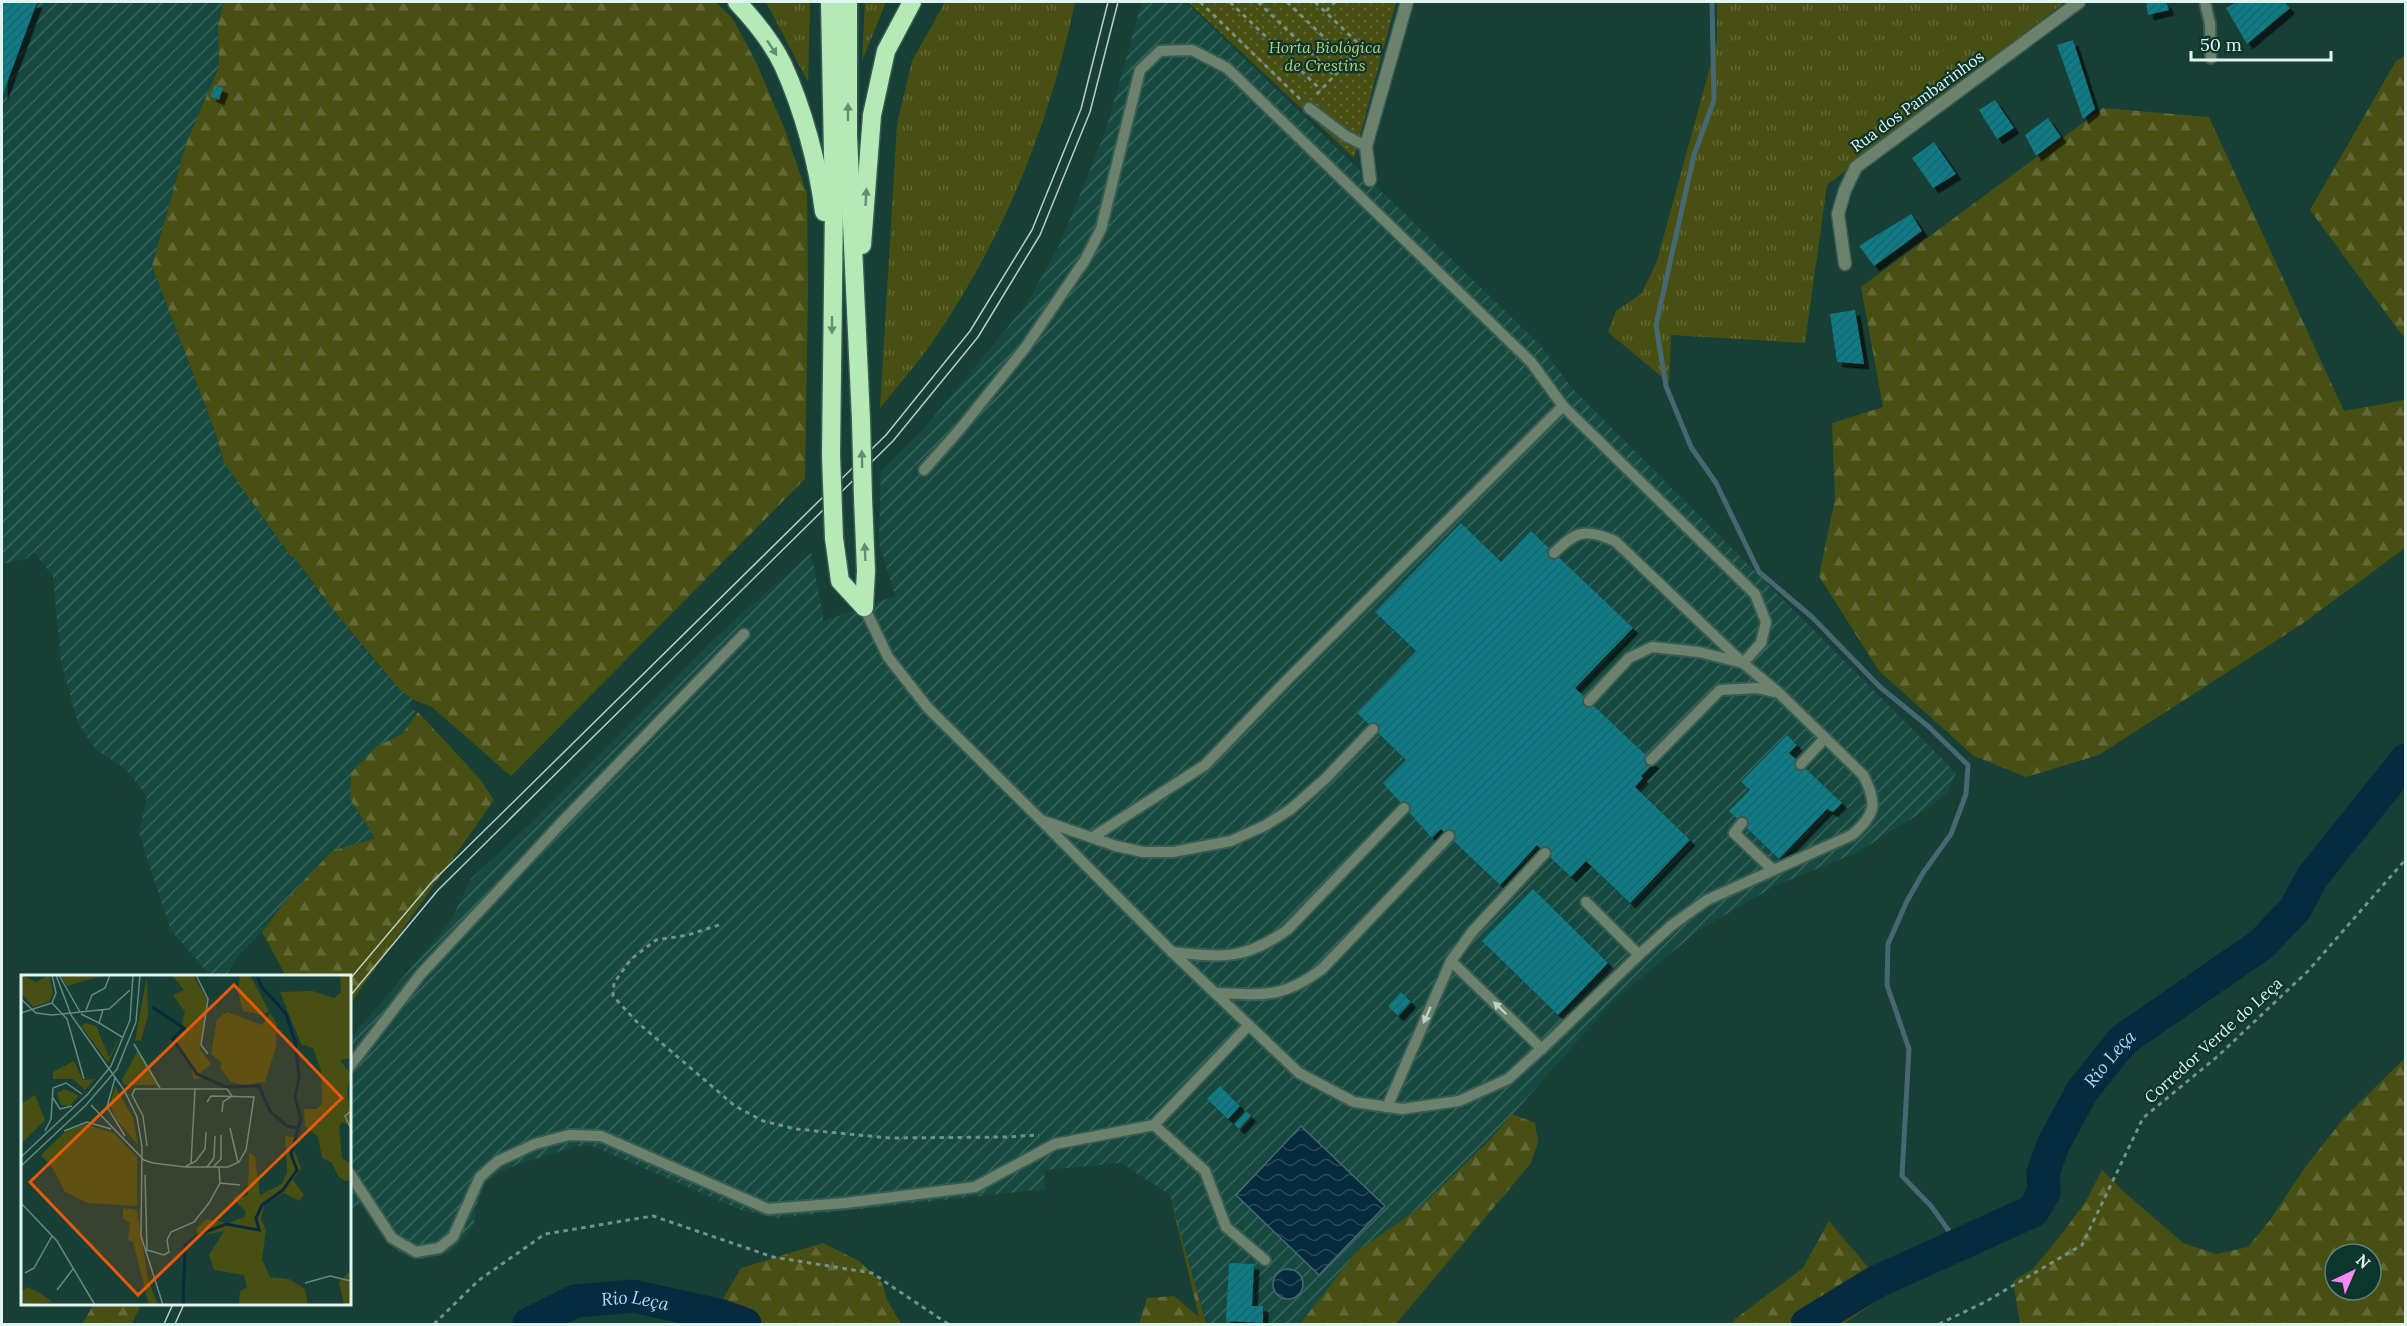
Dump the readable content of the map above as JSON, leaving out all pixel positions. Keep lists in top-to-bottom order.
{
  "streets": {
    "street": ["Rua dos Pambarinhos"],
    "path": ["Corredor Verde do Leça"]
  },
  "water": ["Rio Leça"],
  "parks": ["Horta Biológica de Crestins"],
  "scale_bar": "50 m",
  "north": "top right"
}
